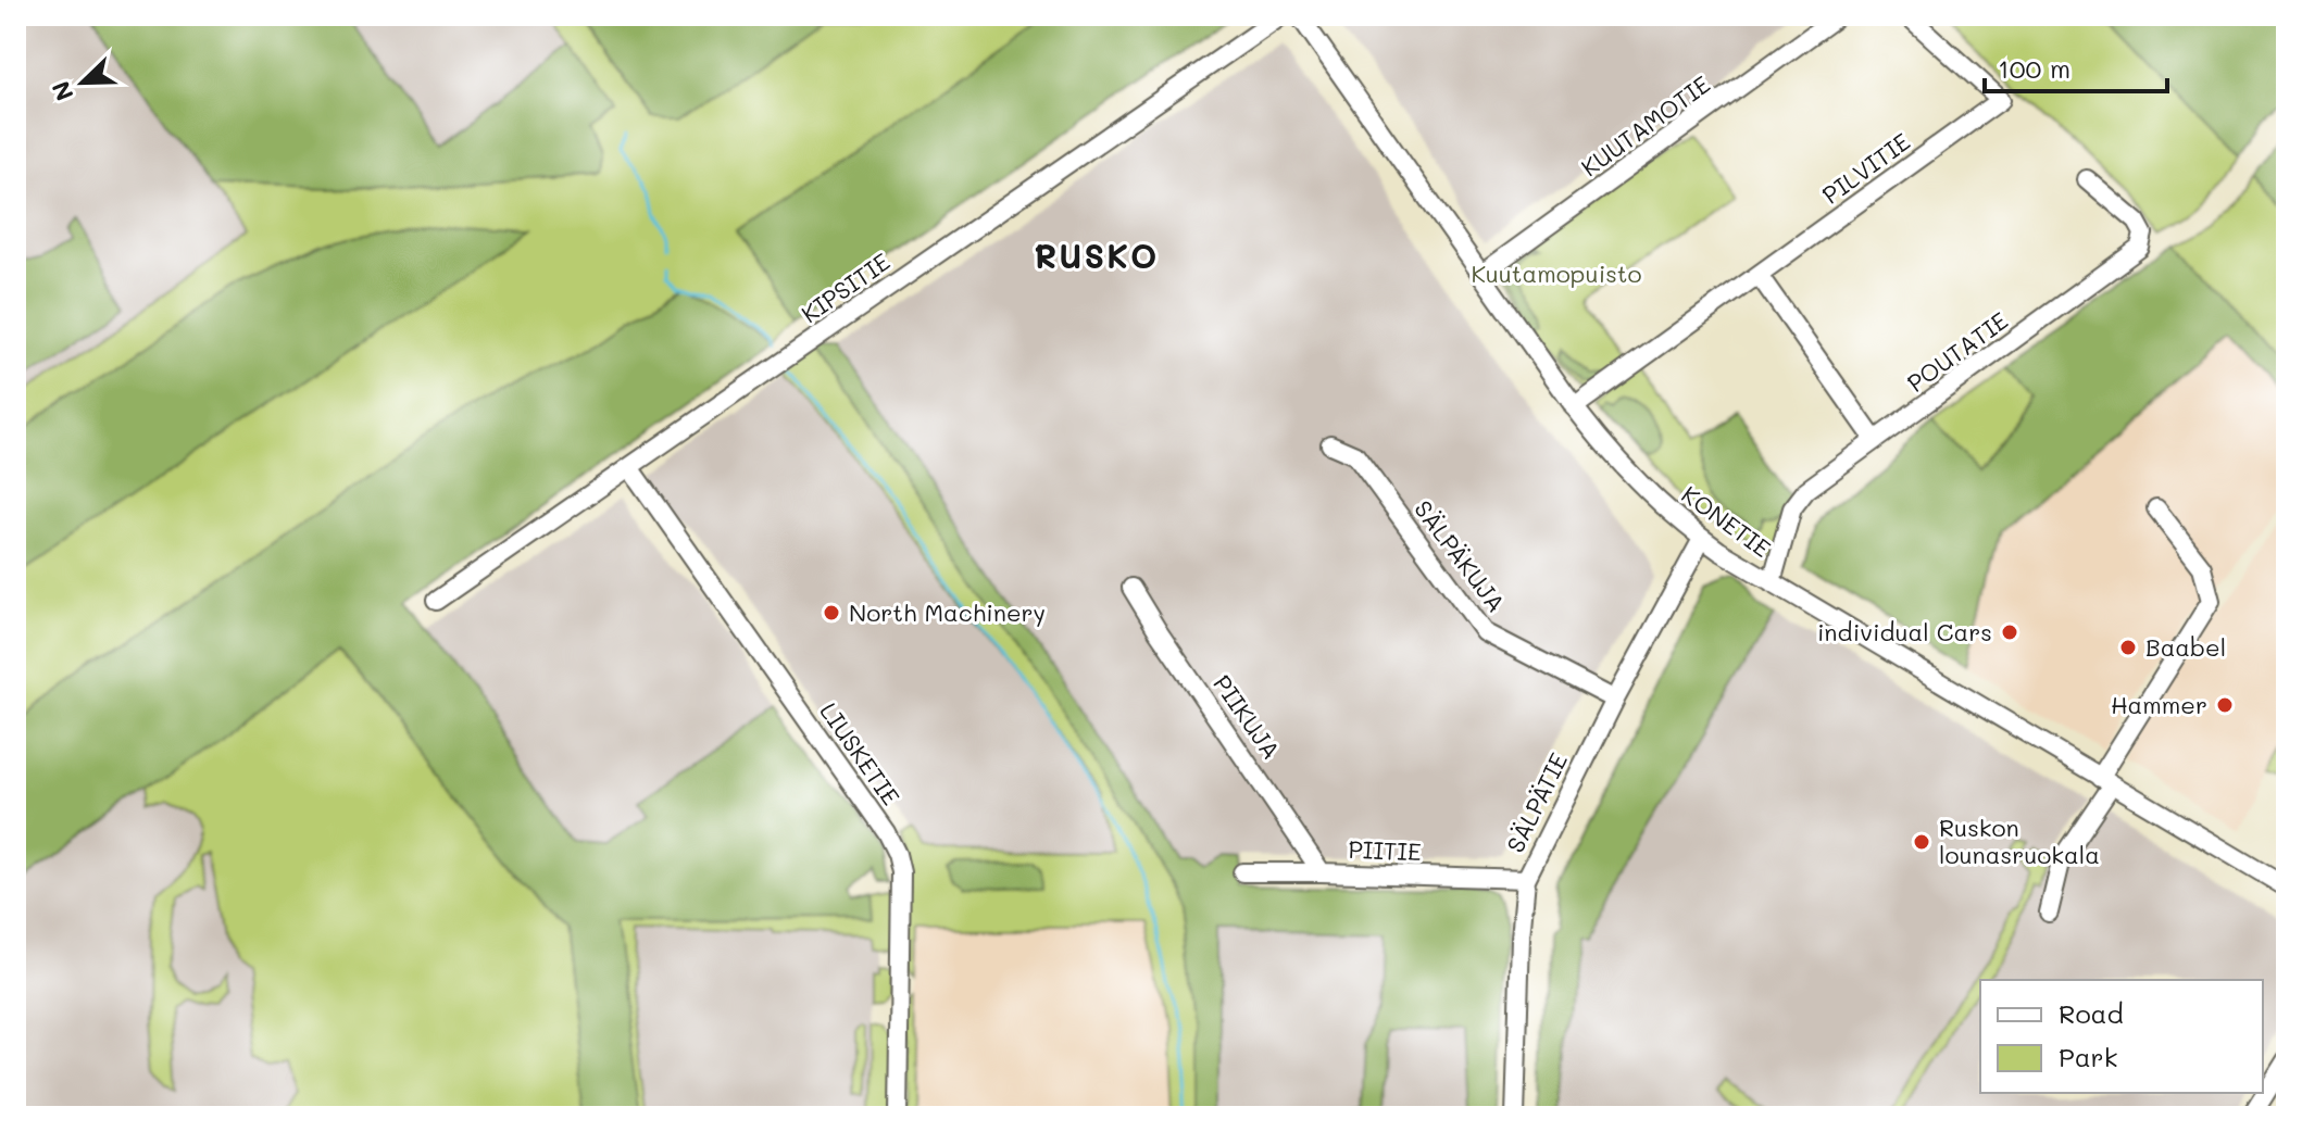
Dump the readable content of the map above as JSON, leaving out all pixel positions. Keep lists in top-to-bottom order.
{
  "streets": {
    "street": [
      "KUUTAMOTIE",
      "PILVITIE",
      "KIPSITIE",
      "POUTATIE",
      "KONETIE",
      "SÄLPÄKUJA",
      "PIIKUJA",
      "LIUSKETIE",
      "SÄLPÄTIE",
      "PIITIE"
    ]
  },
  "crossings": [
    ["KUUTAMOTIE", "KONETIE"],
    ["PILVITIE", "KONETIE"],
    ["KIPSITIE", "LIUSKETIE"],
    ["POUTATIE", "KONETIE"],
    ["KONETIE", "SÄLPÄTIE"],
    ["SÄLPÄKUJA", "SÄLPÄTIE"],
    ["PIIKUJA", "PIITIE"],
    ["SÄLPÄTIE", "PIITIE"]
  ],
  "districts": ["RUSKO"],
  "parks": ["Kuutamopuisto"],
  "places": [
    "North Machinery",
    "individual Cars",
    "Baabel",
    "Hammer",
    "Ruskon lounasruokala"
  ],
  "legend": ["Road", "Park"],
  "scale_bar": "100 m",
  "north": "bottom left"
}
